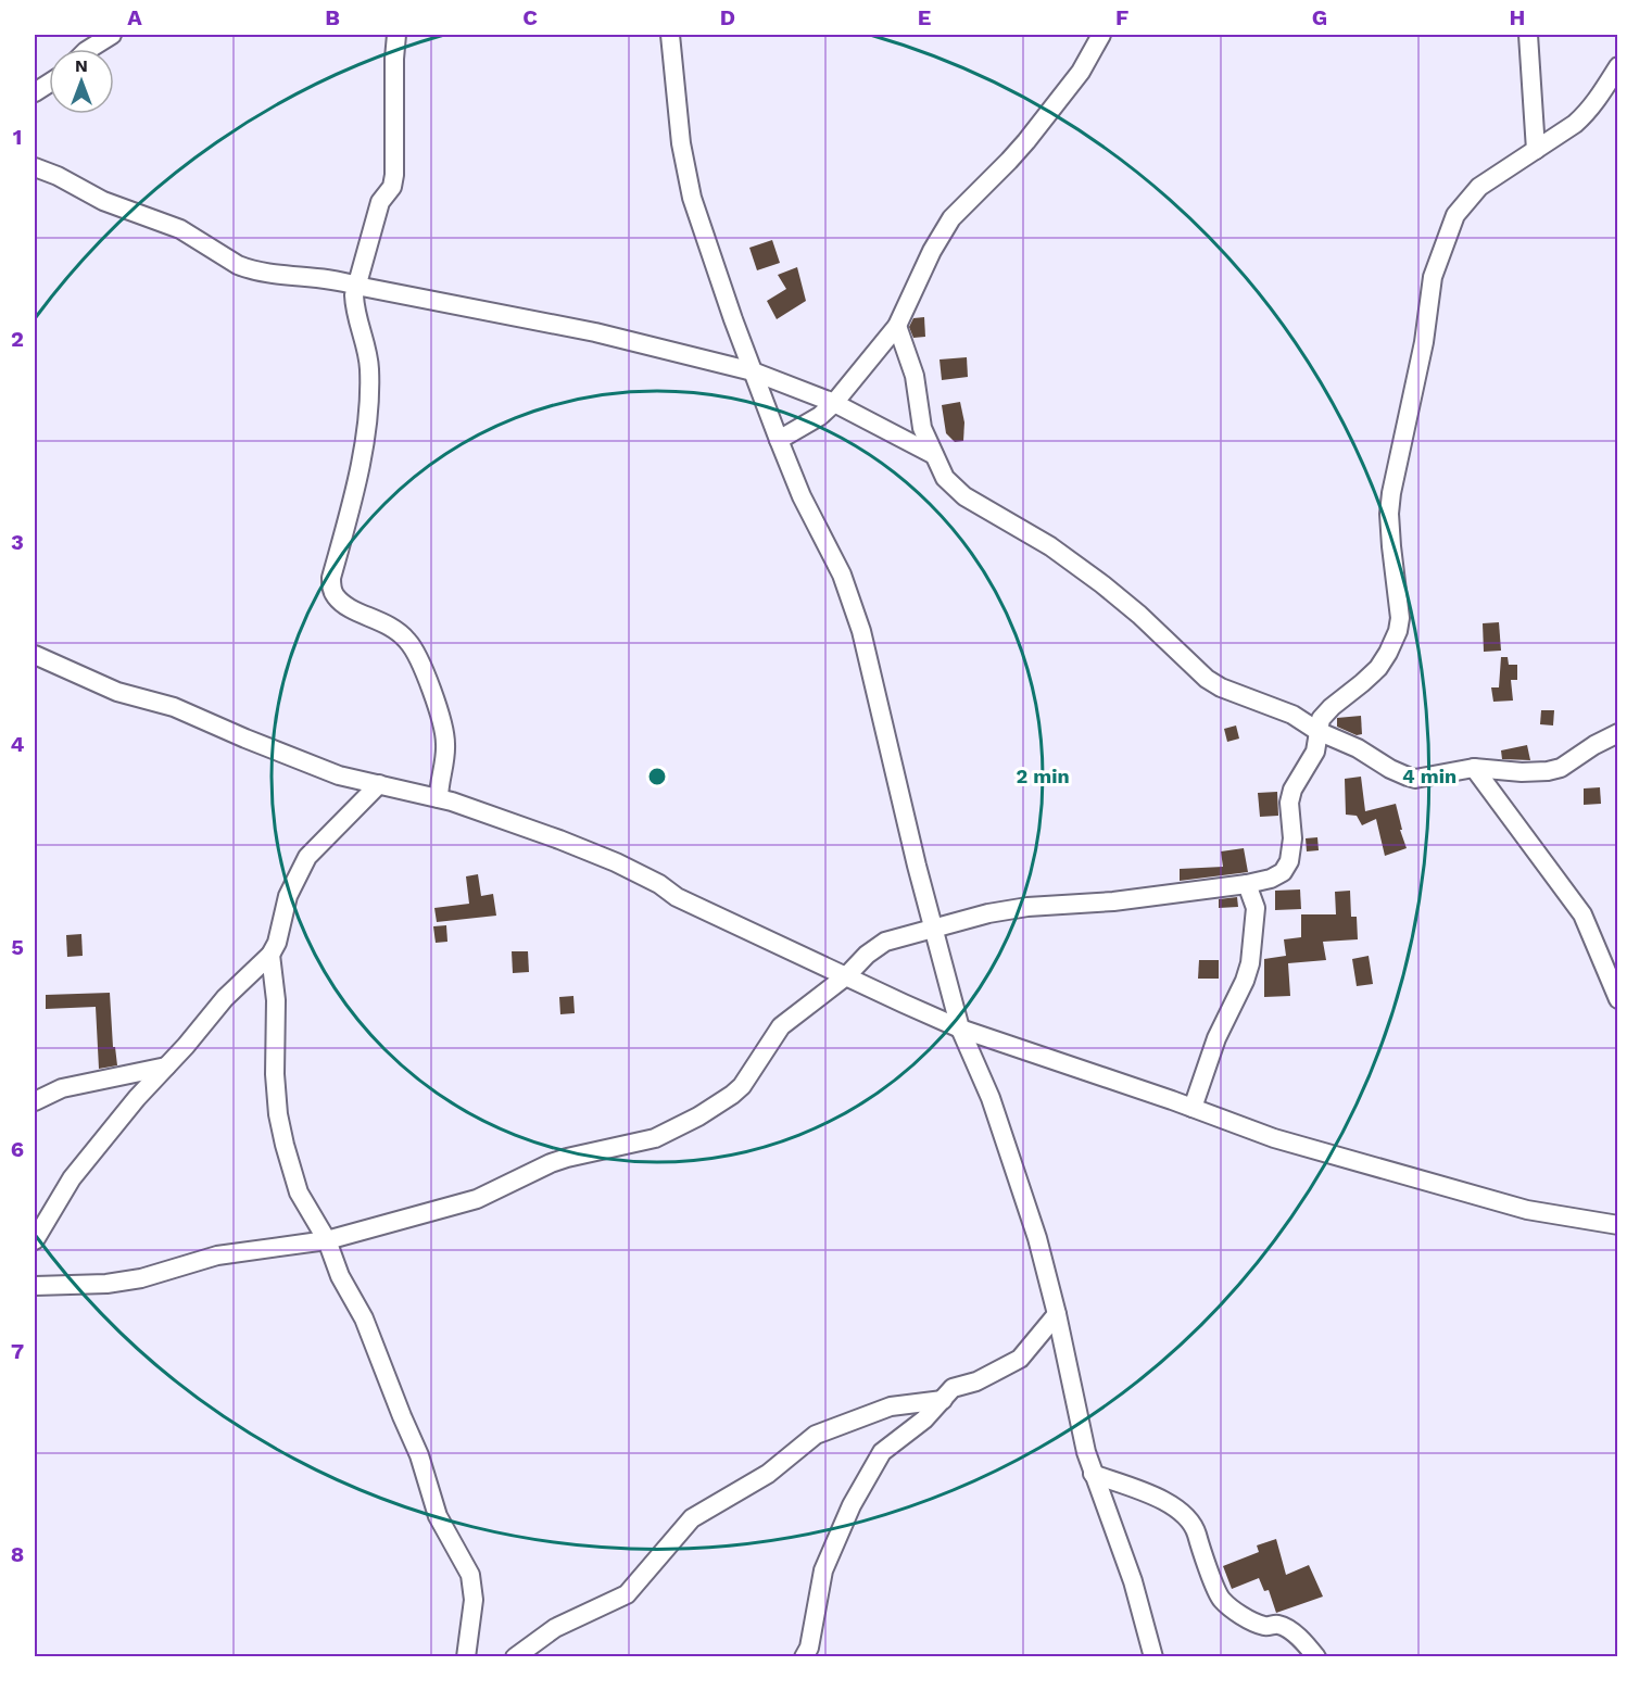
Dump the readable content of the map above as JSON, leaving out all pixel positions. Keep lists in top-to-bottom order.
{
  "north": "top",
  "grid": {
    "columns": [
      "A",
      "B",
      "C",
      "D",
      "E",
      "F",
      "G",
      "H"
    ],
    "rows": [
      "1",
      "2",
      "3",
      "4",
      "5",
      "6",
      "7",
      "8"
    ]
  },
  "rings": ["2 min", "4 min"]
}
